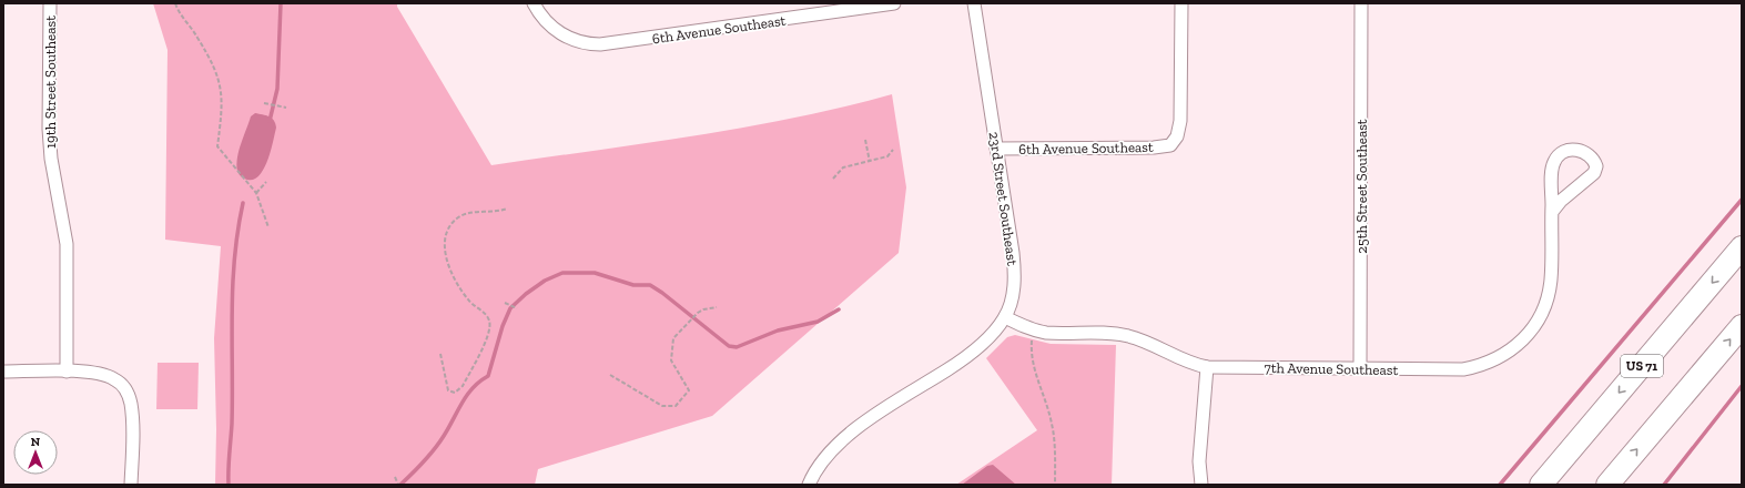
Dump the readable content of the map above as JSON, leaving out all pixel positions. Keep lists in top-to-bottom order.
{
  "streets": {
    "highway": ["US 71"],
    "street": [
      "6th Avenue Southeast",
      "19th Street Southeast",
      "25th Street Southeast",
      "23rd Street Southeast",
      "7th Avenue Southeast"
    ]
  },
  "crossings": [
    ["6th Avenue Southeast", "23rd Street Southeast"],
    ["25th Street Southeast", "7th Avenue Southeast"],
    ["23rd Street Southeast", "7th Avenue Southeast"]
  ],
  "north": "top"
}
